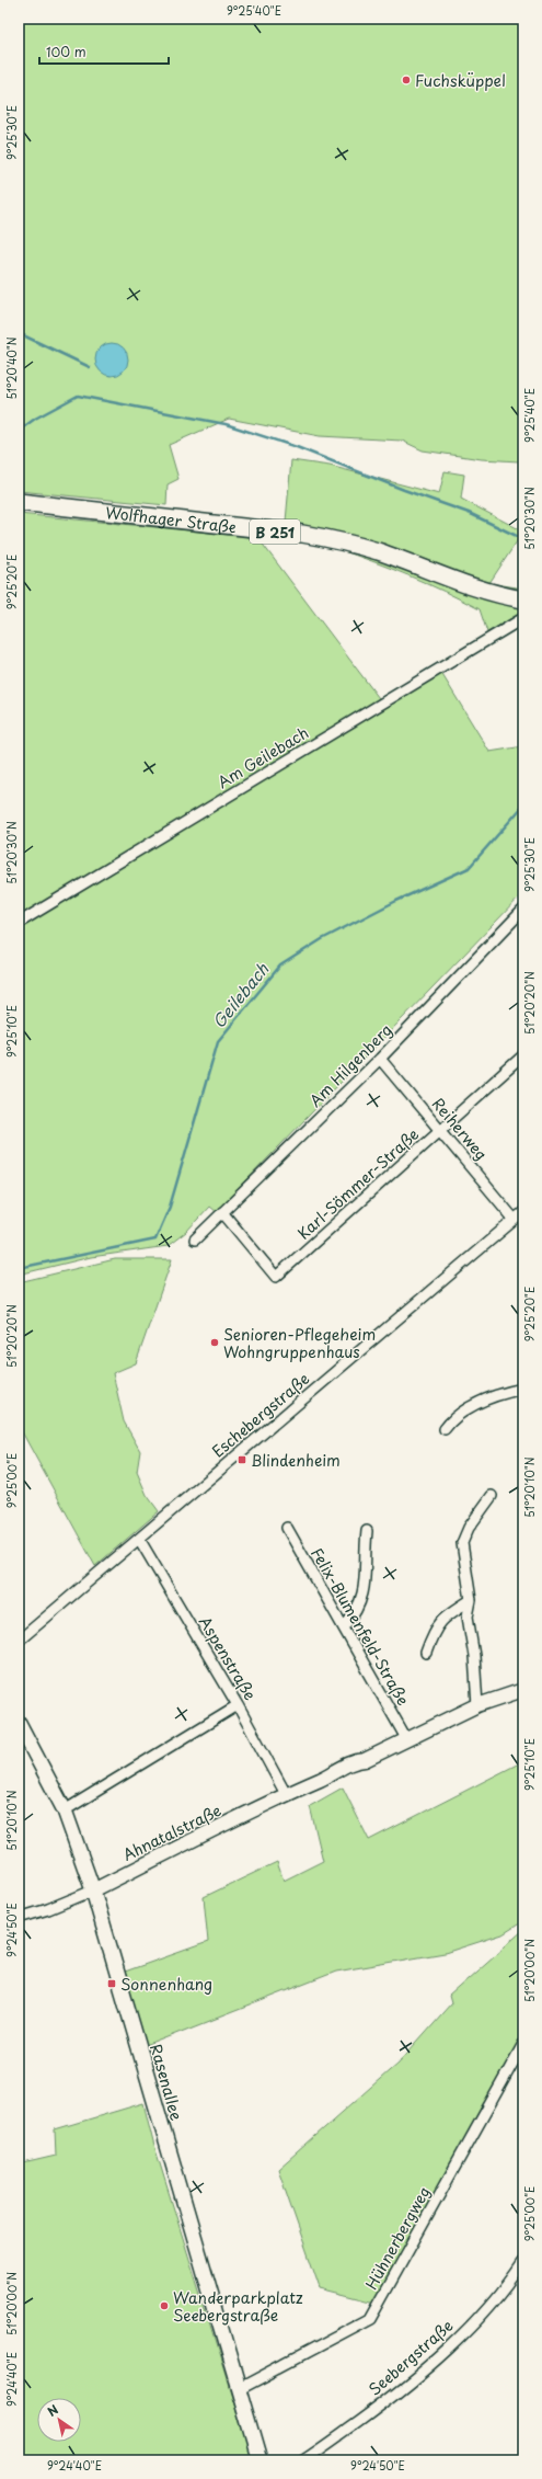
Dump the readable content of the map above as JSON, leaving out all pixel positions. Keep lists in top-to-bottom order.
{
  "streets": {
    "main road": ["Wolfhager Straße", "B 251", "Rasenallee"],
    "street": [
      "Am Geilebach",
      "Am Hilgenberg",
      "Reiherweg",
      "Karl-Sömmer-Straße",
      "Eschebergstraße",
      "Felix-Blumenfeld-Straße",
      "Aspenstraße",
      "Ahnatalstraße",
      "Hühnerbergweg",
      "Seebergstraße"
    ]
  },
  "crossings": [
    ["Am Hilgenberg", "Reiherweg"],
    ["Am Hilgenberg", "Karl-Sömmer-Straße"],
    ["Reiherweg", "Karl-Sömmer-Straße"],
    ["Reiherweg", "Eschebergstraße"],
    ["Eschebergstraße", "Aspenstraße"],
    ["Felix-Blumenfeld-Straße", "Ahnatalstraße"],
    ["Aspenstraße", "Ahnatalstraße"],
    ["Ahnatalstraße", "Rasenallee"],
    ["Rasenallee", "Hühnerbergweg"]
  ],
  "water": ["Geilebach"],
  "places": {
    "other": ["Fuchsküppel", "Senioren-Pflegeheim Wohngruppenhaus", "Wanderparkplatz Seebergstraße"],
    "transit": ["Blindenheim", "Sonnenhang"]
  },
  "scale_bar": "100 m",
  "north": "top left",
  "coordinates": [
    "9°25'40\"E",
    "9°25'30\"E",
    "51°20'40\"N",
    "51°20'30\"N",
    "9°25'20\"E",
    "51°20'20\"N",
    "9°25'10\"E",
    "9°25'00\"E",
    "51°20'10\"N",
    "9°24'50\"E",
    "51°20'00\"N",
    "9°24'40\"E"
  ]
}
